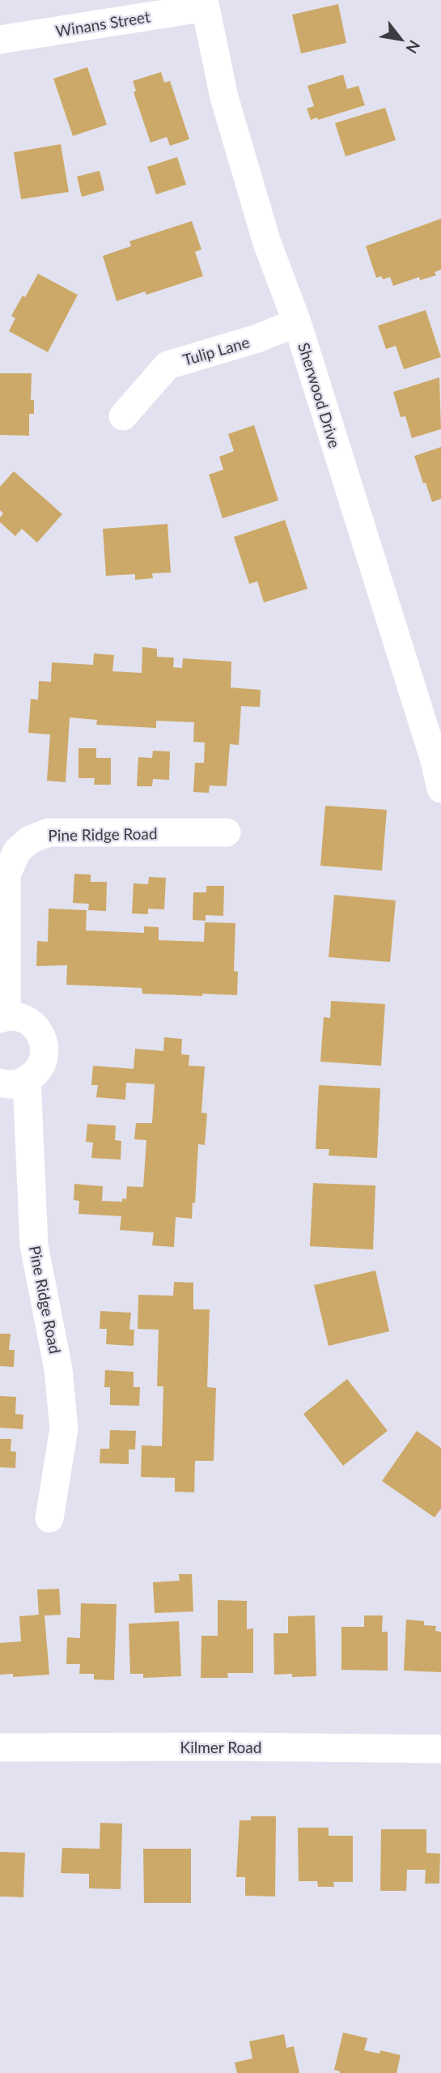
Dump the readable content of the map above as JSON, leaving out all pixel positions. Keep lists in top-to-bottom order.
{
  "streets": {
    "street": [
      "Winans Street",
      "Tulip Lane",
      "Sherwood Drive",
      "Pine Ridge Road",
      "Kilmer Road"
    ]
  },
  "crossings": [
    ["Winans Street", "Sherwood Drive"],
    ["Tulip Lane", "Sherwood Drive"]
  ],
  "north": "bottom right"
}
